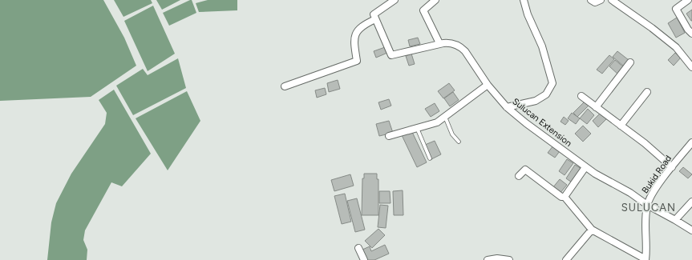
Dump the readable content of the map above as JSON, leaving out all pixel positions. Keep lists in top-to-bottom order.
{
  "streets": {
    "street": ["Sulucan Extension", "Bukid Road"]
  },
  "crossings": [
    ["Sulucan Extension", "Bukid Road"]
  ],
  "districts": ["SULUCAN"]
}
